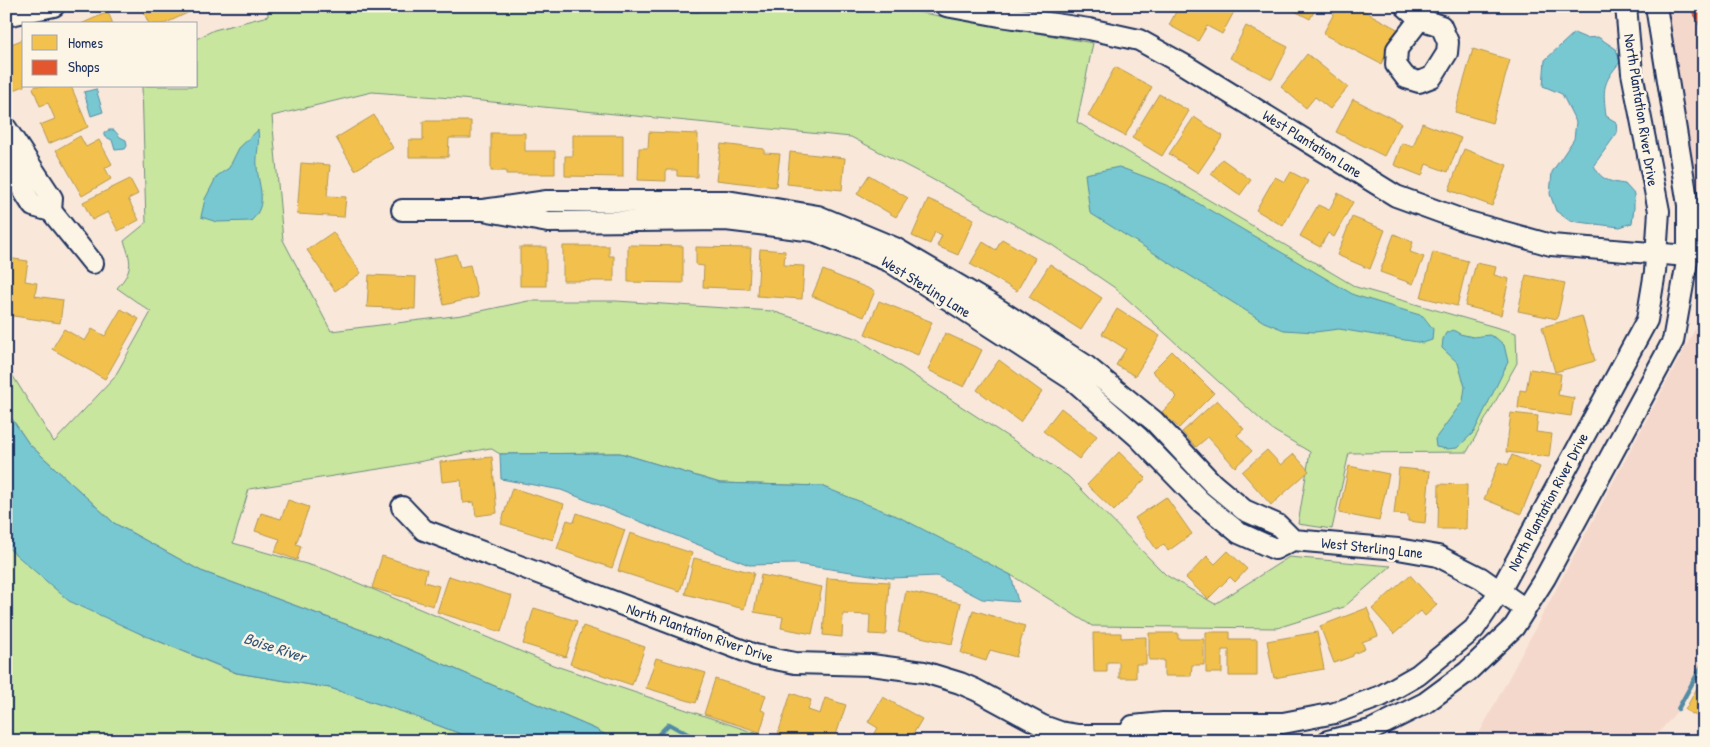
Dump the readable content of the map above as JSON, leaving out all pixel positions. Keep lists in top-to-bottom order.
{
  "streets": {
    "street": ["North Plantation River Drive", "West Plantation Lane", "West Sterling Lane"]
  },
  "crossings": [
    ["North Plantation River Drive", "West Plantation Lane"],
    ["North Plantation River Drive", "West Sterling Lane"]
  ],
  "water": ["Boise River"],
  "legend": ["Homes", "Shops"]
}
